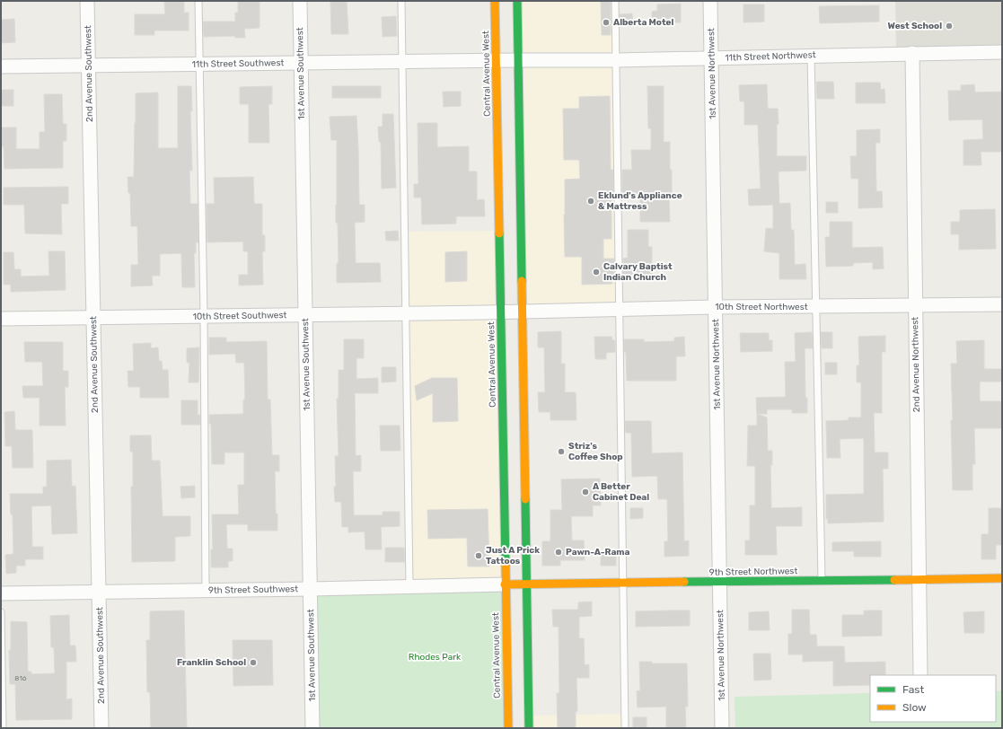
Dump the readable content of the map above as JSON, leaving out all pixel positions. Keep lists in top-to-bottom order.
{
  "streets": {
    "main road": ["Central Avenue West", "9th Street Northwest"],
    "street": [
      "11th Street Northwest",
      "11th Street Southwest",
      "2nd Avenue Southwest",
      "1st Avenue Southwest",
      "1st Avenue Northwest",
      "10th Street Northwest",
      "10th Street Southwest",
      "2nd Avenue Northwest",
      "9th Street Southwest"
    ]
  },
  "crossings": [
    ["11th Street Northwest", "11th Street Southwest"],
    ["11th Street Northwest", "1st Avenue Northwest"],
    ["11th Street Northwest", "2nd Avenue Northwest"],
    ["11th Street Southwest", "2nd Avenue Southwest"],
    ["11th Street Southwest", "1st Avenue Southwest"],
    ["11th Street Southwest", "Central Avenue West"],
    ["2nd Avenue Southwest", "10th Street Southwest"],
    ["2nd Avenue Southwest", "9th Street Southwest"],
    ["1st Avenue Southwest", "10th Street Southwest"],
    ["1st Avenue Southwest", "9th Street Southwest"],
    ["Central Avenue West", "10th Street Southwest"],
    ["Central Avenue West", "9th Street Northwest"],
    ["Central Avenue West", "9th Street Southwest"],
    ["1st Avenue Northwest", "10th Street Northwest"],
    ["1st Avenue Northwest", "9th Street Northwest"],
    ["10th Street Northwest", "10th Street Southwest"],
    ["10th Street Northwest", "2nd Avenue Northwest"],
    ["2nd Avenue Northwest", "9th Street Northwest"],
    ["9th Street Northwest", "9th Street Southwest"]
  ],
  "parks": ["Rhodes Park"],
  "places": [
    "Alberta Motel",
    "West School",
    "Eklund's Appliance & Mattress",
    "Calvary Baptist Indian Church",
    "Striz's Coffee Shop",
    "A Better Cabinet Deal",
    "Pawn-A-Rama",
    "Just A Prick Tattoos",
    "Franklin School"
  ],
  "house_numbers": ["816"],
  "legend": ["Fast", "Slow"]
}
